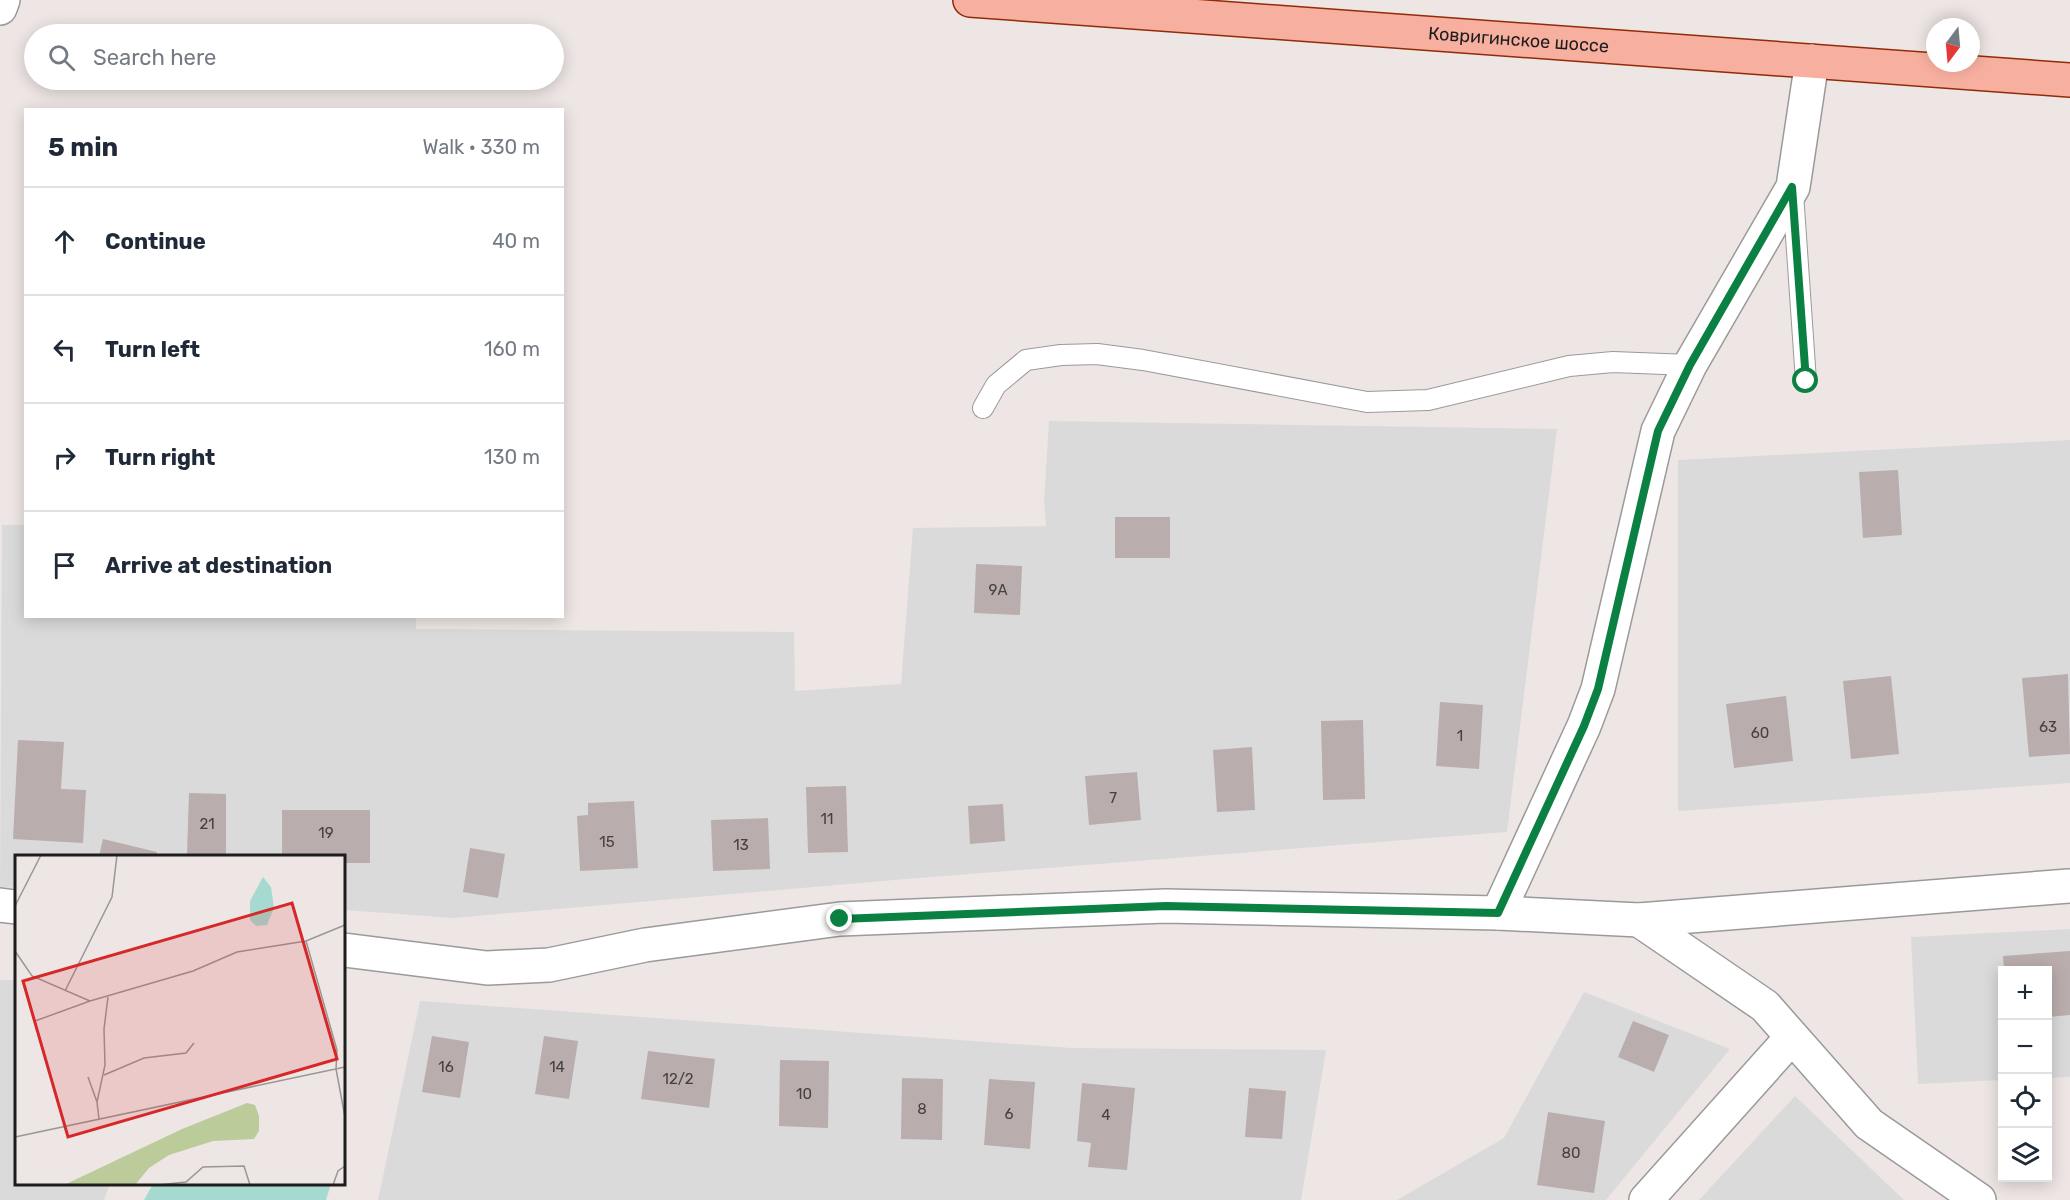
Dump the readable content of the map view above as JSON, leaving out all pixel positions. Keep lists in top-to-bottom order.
{
  "streets": {
    "main road": ["Ковригинское шоссе"]
  },
  "house_numbers": [
    "9А",
    "63",
    "60",
    "1",
    "7",
    "11",
    "21",
    "19",
    "15",
    "13",
    "16",
    "14",
    "12/2",
    "10",
    "8",
    "6",
    "4",
    "80"
  ],
  "north": "bottom",
  "page": {
    "search": "Search here",
    "heading": ["5 min", "Walk · 330 m"],
    "list": [
      ["Continue", "40 m"],
      ["Turn left", "160 m"],
      ["Turn right", "130 m"],
      "Arrive at destination"
    ],
    "map_buttons": ["+", "−"]
  }
}
